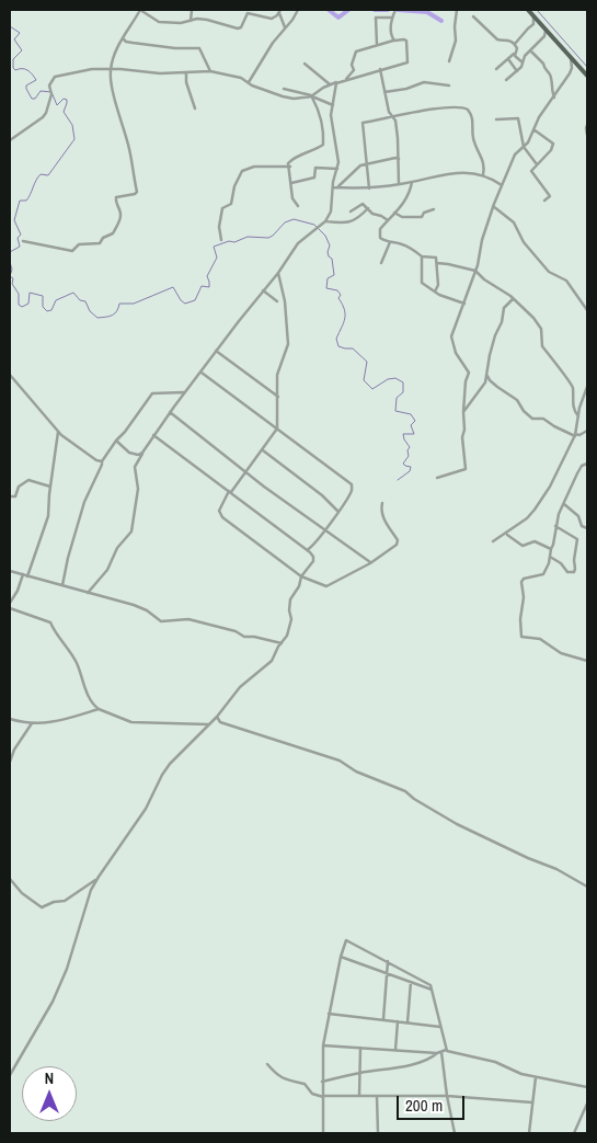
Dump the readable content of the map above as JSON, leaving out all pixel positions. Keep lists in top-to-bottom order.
{
  "scale_bar": "200 m",
  "north": "top"
}
